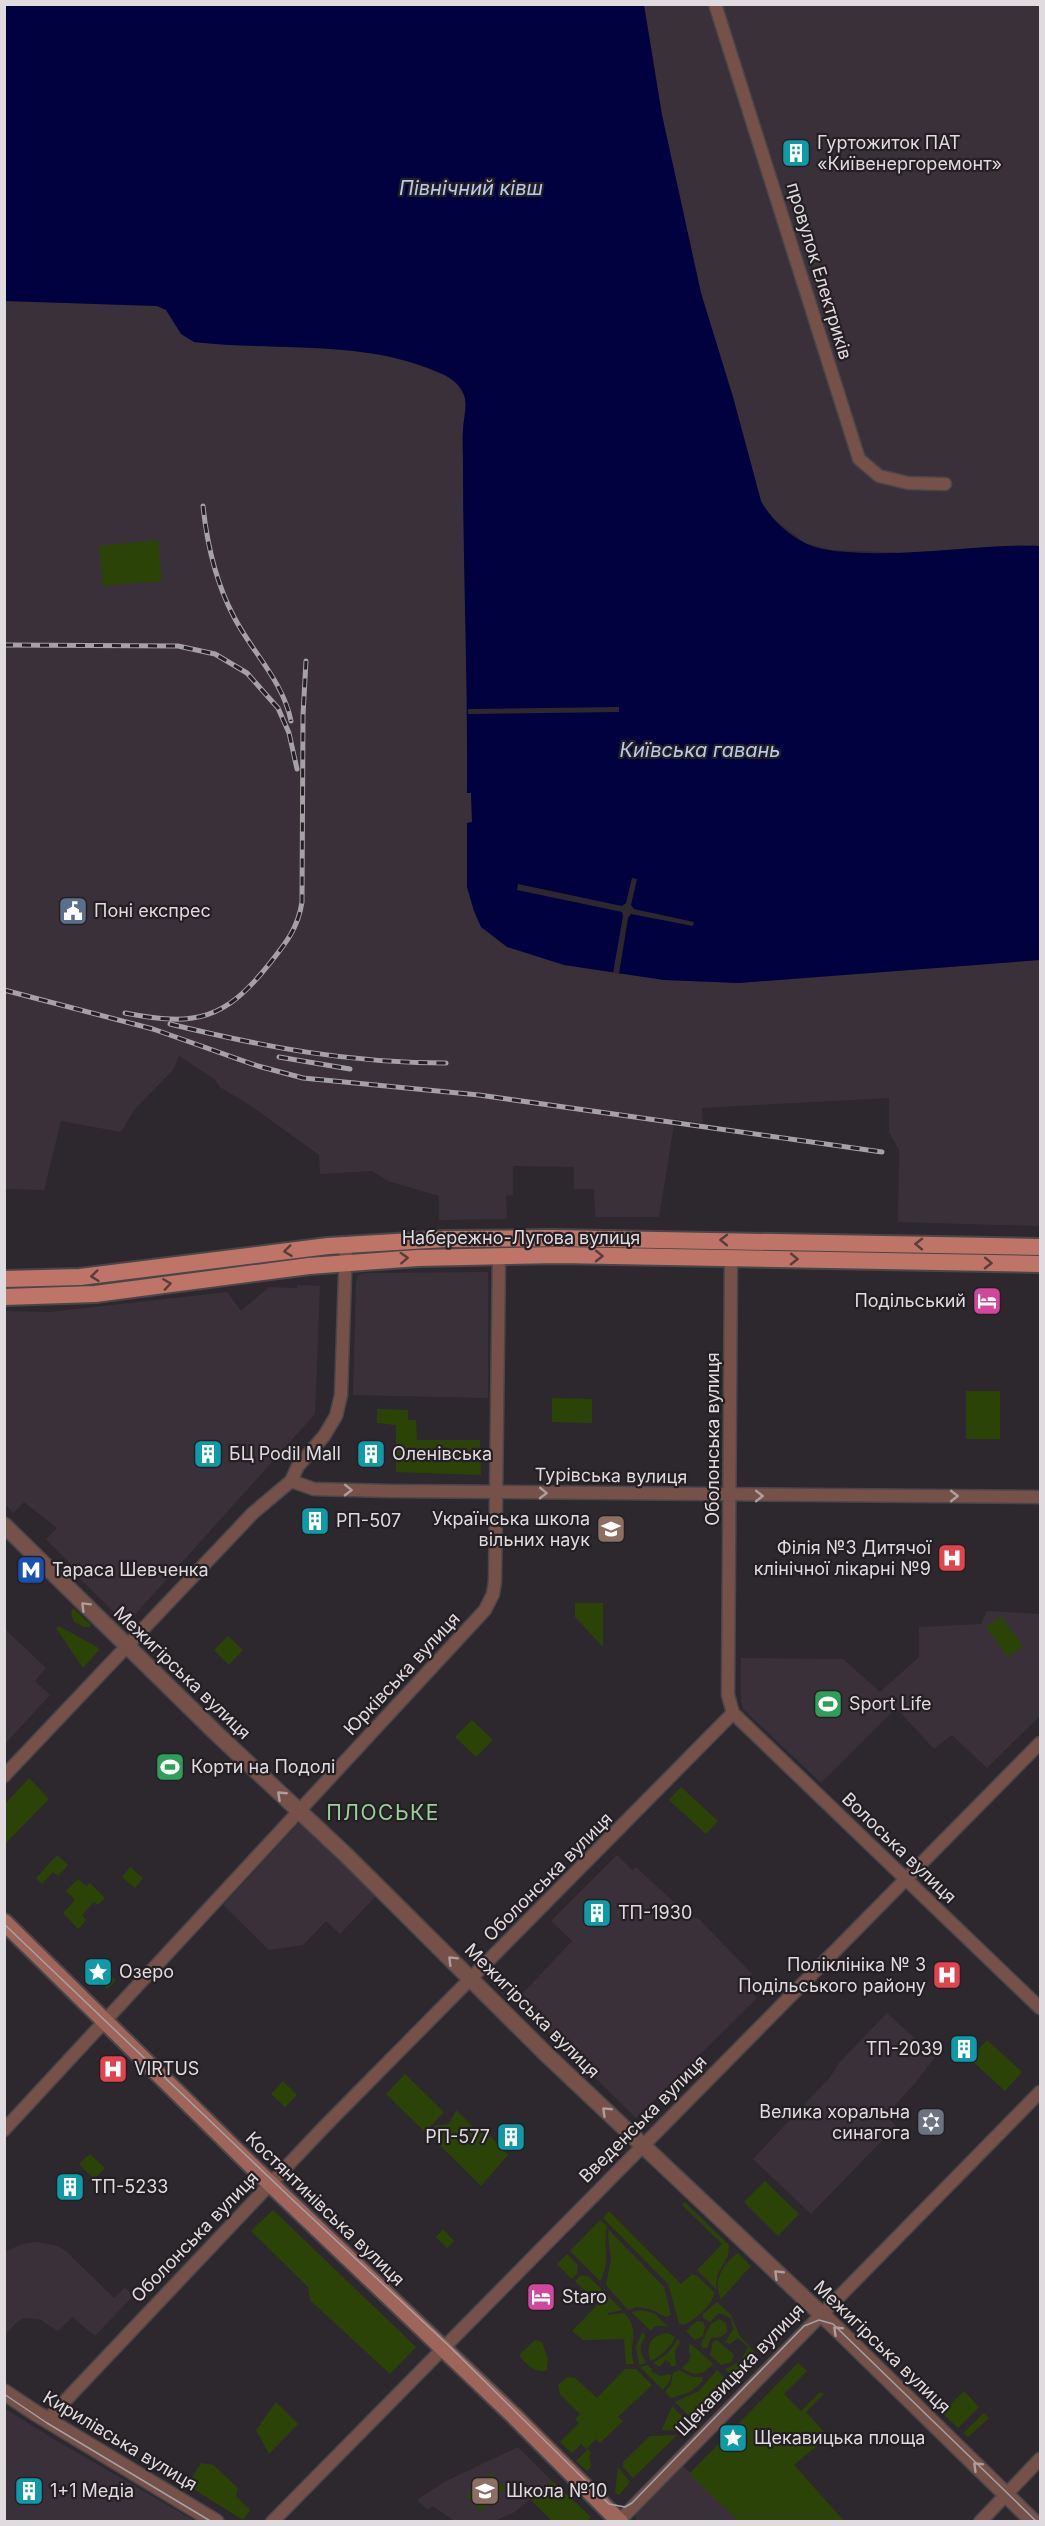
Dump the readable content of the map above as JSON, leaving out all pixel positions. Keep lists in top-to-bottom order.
{
  "streets": {
    "main road": ["Набережно-Лугова вулиця", "Костянтинівська вулиця"],
    "street": [
      "провулок Електриків",
      "Оболонська вулиця",
      "Турівська вулиця",
      "Межигірська вулиця",
      "Юрківська вулиця",
      "Волоська вулиця",
      "Введенська вулиця",
      "Щекавицька вулиця",
      "Кирилівська вулиця"
    ]
  },
  "crossings": [
    ["Набережно-Лугова вулиця", "Оболонська вулиця"],
    ["Набережно-Лугова вулиця", "Юрківська вулиця"],
    ["Оболонська вулиця", "Турівська вулиця"],
    ["Оболонська вулиця", "Межигірська вулиця"],
    ["Оболонська вулиця", "Волоська вулиця"],
    ["Оболонська вулиця", "Костянтинівська вулиця"],
    ["Оболонська вулиця", "Кирилівська вулиця"],
    ["Турівська вулиця", "Юрківська вулиця"],
    ["Межигірська вулиця", "Юрківська вулиця"],
    ["Межигірська вулиця", "Введенська вулиця"],
    ["Межигірська вулиця", "Щекавицька вулиця"],
    ["Юрківська вулиця", "Костянтинівська вулиця"],
    ["Волоська вулиця", "Введенська вулиця"],
    ["Введенська вулиця", "Костянтинівська вулиця"],
    ["Костянтинівська вулиця", "Щекавицька вулиця"]
  ],
  "one_way": ["Турівська вулиця", "Межигірська вулиця"],
  "districts": ["ПЛОСЬКЕ"],
  "water": ["Північний ківш", "Київська гавань"],
  "places": {
    "building": [
      "Гуртожиток ПАТ «Київенергоремонт»",
      "БЦ Podil Mall",
      "Оленівська",
      "РП-507",
      "ТП-1930",
      "ТП-2039",
      "РП-577",
      "ТП-5233",
      "1+1 Медіа"
    ],
    "public building": ["Поні експрес"],
    "hotel": ["Подільський", "Staro"],
    "school or university": ["Українська школа вільних наук", "Школа №10"],
    "hospital": ["Філія №3 Дитячої клінічної лікарні №9", "Поліклініка № 3 Подільського району", "VIRTUS"],
    "metro station": ["Тараса Шевченка"],
    "sports": ["Sport Life", "Корти на Подолі"],
    "place": ["Озеро", "Щекавицька площа"],
    "synagogue": ["Велика хоральна синагога"]
  }
}
